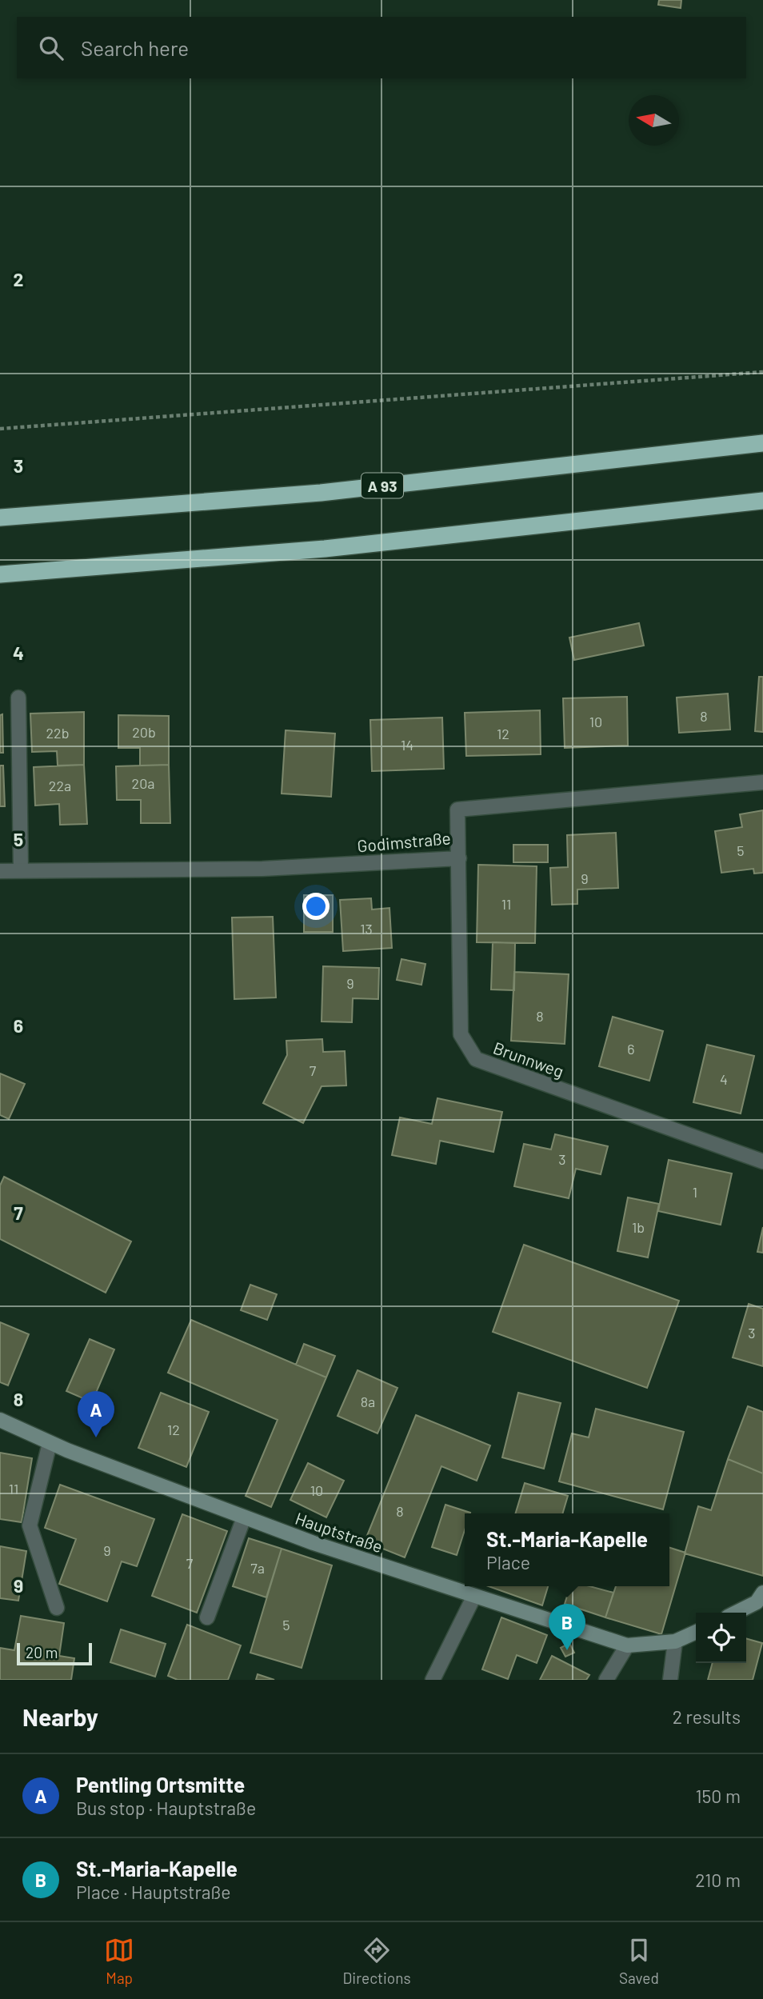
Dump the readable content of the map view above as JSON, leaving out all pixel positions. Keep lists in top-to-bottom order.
{
  "streets": {
    "highway": ["A 93"],
    "street": ["Godimstraße", "Brunnweg", "Hauptstraße"]
  },
  "crossings": [
    ["Godimstraße", "Brunnweg"]
  ],
  "house_numbers": [
    "8",
    "10",
    "20b",
    "22b",
    "12",
    "14",
    "20a",
    "22a",
    "5",
    "9",
    "11",
    "13",
    "9",
    "8",
    "6",
    "7",
    "4",
    "3",
    "1",
    "1b",
    "3",
    "8a",
    "12",
    "11",
    "10",
    "8",
    "9",
    "7",
    "7a",
    "5"
  ],
  "scale_bar": "20 m",
  "north": "left",
  "page": {
    "search": "Search here",
    "pins": ["A", "B"],
    "popup": ["St.-Maria-Kapelle", "Place"],
    "scale": "20 m",
    "heading": ["Nearby", "2 results"],
    "list": [
      {
        "mark": "A",
        "name": "Pentling Ortsmitte",
        "note": "Bus stop · Hauptstraße",
        "value": "150 m"
      },
      {
        "mark": "B",
        "name": "St.-Maria-Kapelle",
        "note": "Place · Hauptstraße",
        "value": "210 m"
      }
    ],
    "nav": ["Map", "Directions", "Saved"]
  },
  "grid": {
    "rows": [
      "2",
      "3",
      "4",
      "5",
      "6",
      "7",
      "8",
      "9"
    ]
  }
}
